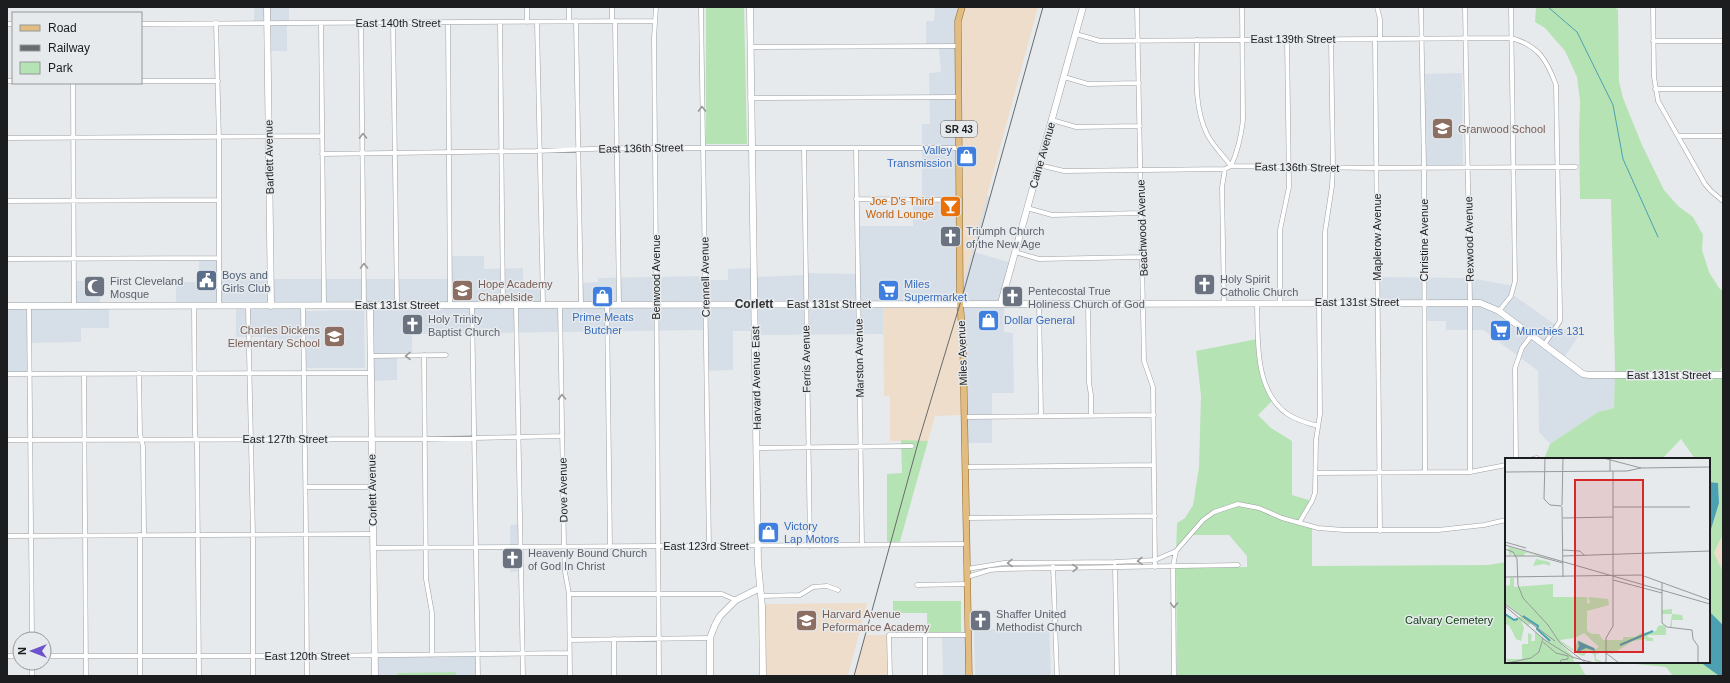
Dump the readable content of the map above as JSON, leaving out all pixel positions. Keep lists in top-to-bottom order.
{
  "streets": {
    "main road": ["SR 43", "Miles Avenue"],
    "street": [
      "East 140th Street",
      "East 139th Street",
      "East 136th Street",
      "Caine Avenue",
      "Bartlett Avenue",
      "Beachwood Avenue",
      "Maplerow Avenue",
      "Rexwood Avenue",
      "Christine Avenue",
      "Benwood Avenue",
      "Crennell Avenue",
      "East 131st Street",
      "Marston Avenue",
      "Ferris Avenue",
      "Harvard Avenue East",
      "East 127th Street",
      "Corlett Avenue",
      "Dove Avenue",
      "East 123rd Street",
      "East 120th Street"
    ]
  },
  "crossings": [
    ["East 140th Street", "Bartlett Avenue"],
    ["East 140th Street", "Benwood Avenue"],
    ["East 139th Street", "Caine Avenue"],
    ["East 139th Street", "Beachwood Avenue"],
    ["East 139th Street", "Maplerow Avenue"],
    ["East 139th Street", "Rexwood Avenue"],
    ["East 139th Street", "Christine Avenue"],
    ["East 136th Street", "Caine Avenue"],
    ["East 136th Street", "Beachwood Avenue"],
    ["East 136th Street", "Maplerow Avenue"],
    ["East 136th Street", "Rexwood Avenue"],
    ["East 136th Street", "Christine Avenue"],
    ["East 136th Street", "Benwood Avenue"],
    ["East 136th Street", "Crennell Avenue"],
    ["East 136th Street", "Miles Avenue"],
    ["East 136th Street", "Marston Avenue"],
    ["East 136th Street", "Ferris Avenue"],
    ["East 136th Street", "Harvard Avenue East"],
    ["Caine Avenue", "East 131st Street"],
    ["Bartlett Avenue", "East 131st Street"],
    ["Beachwood Avenue", "East 131st Street"],
    ["Maplerow Avenue", "East 131st Street"],
    ["Rexwood Avenue", "East 131st Street"],
    ["Christine Avenue", "East 131st Street"],
    ["Benwood Avenue", "East 131st Street"],
    ["Benwood Avenue", "East 123rd Street"],
    ["Crennell Avenue", "East 131st Street"],
    ["Crennell Avenue", "East 123rd Street"],
    ["East 131st Street", "Miles Avenue"],
    ["East 131st Street", "Marston Avenue"],
    ["East 131st Street", "Ferris Avenue"],
    ["East 131st Street", "Harvard Avenue East"],
    ["East 131st Street", "Corlett Avenue"],
    ["East 131st Street", "Dove Avenue"],
    ["Miles Avenue", "East 123rd Street"],
    ["Marston Avenue", "East 123rd Street"],
    ["Ferris Avenue", "East 123rd Street"],
    ["Harvard Avenue East", "East 123rd Street"],
    ["East 127th Street", "Corlett Avenue"],
    ["East 127th Street", "Dove Avenue"],
    ["Corlett Avenue", "East 123rd Street"],
    ["Corlett Avenue", "East 120th Street"],
    ["Dove Avenue", "East 123rd Street"],
    ["Dove Avenue", "East 120th Street"]
  ],
  "one_way": ["Dove Avenue"],
  "districts": ["Corlett"],
  "parks": ["Calvary Cemetery"],
  "places": {
    "school or university": [
      "Granwood School",
      "Hope Academy Chapelside",
      "Charles Dickens Elementary School",
      "Harvard Avenue Peformance Academy"
    ],
    "shop": [
      "Valley Transmission",
      "Prime Meats Butcher",
      "Dollar General",
      "Victory Lap Motors"
    ],
    "bar": ["Joe D's Third World Lounge"],
    "church": [
      "Triumph Church of the New Age",
      "Holy Spirit Catholic Church",
      "Pentecostal True Holiness Church of God",
      "Holy Trinity Baptist Church",
      "Heavenly Bound Church of God In Christ",
      "Shaffer United Methodist Church"
    ],
    "public building": ["Boys and Girls Club"],
    "mosque": ["First Cleveland Mosque"],
    "supermarket": ["Miles Supermarket", "Munchies 131"]
  },
  "legend": ["Road", "Railway", "Park"],
  "north": "left"
}
